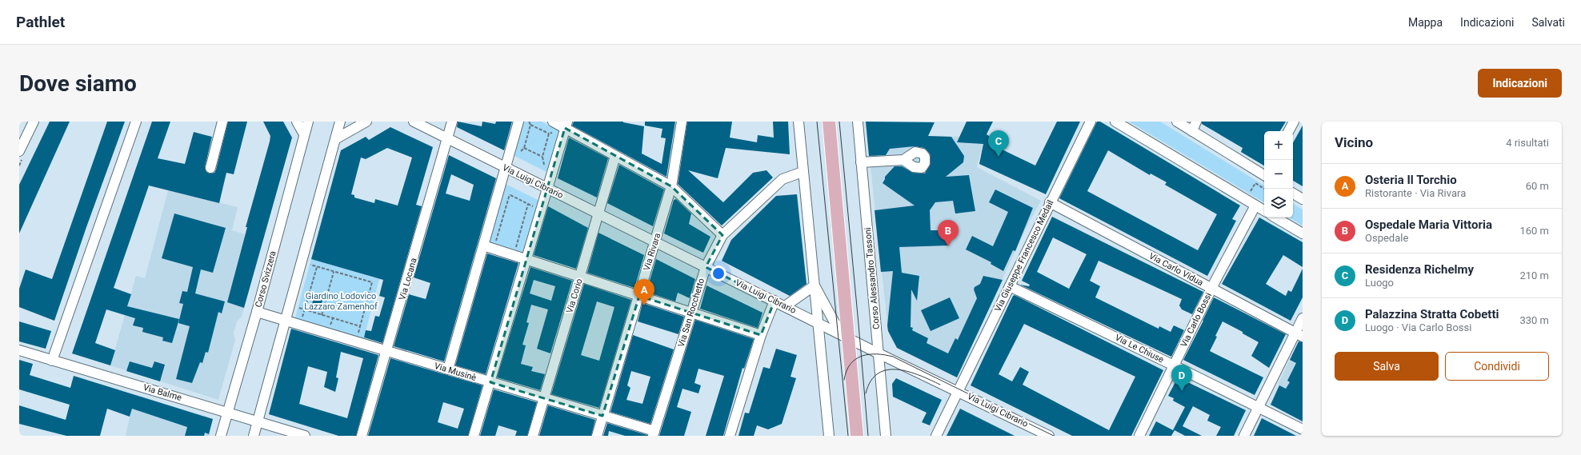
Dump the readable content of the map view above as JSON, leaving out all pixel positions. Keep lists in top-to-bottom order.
{
  "streets": {
    "street": [
      "Via Luigi Cibrario",
      "Via Rivara",
      "Via Giuseppe Francesco Medail",
      "Via Carlo Vidua",
      "Corso Alessandro Tassoni",
      "Corso Svizzera",
      "Via Locana",
      "Via Corio",
      "Via San Rocchetto",
      "Via Carlo Bossi",
      "Via Le Chiuse",
      "Via Musinè",
      "Via Balme"
    ]
  },
  "crossings": [
    ["Via Luigi Cibrario", "Via Rivara"],
    ["Via Luigi Cibrario", "Via Giuseppe Francesco Medail"],
    ["Via Luigi Cibrario", "Corso Alessandro Tassoni"],
    ["Via Luigi Cibrario", "Via Locana"],
    ["Via Luigi Cibrario", "Via Corio"],
    ["Via Luigi Cibrario", "Via San Rocchetto"],
    ["Via Rivara", "Via Musinè"],
    ["Via Giuseppe Francesco Medail", "Via Carlo Vidua"],
    ["Via Giuseppe Francesco Medail", "Via Le Chiuse"],
    ["Via Carlo Vidua", "Via Carlo Bossi"],
    ["Corso Svizzera", "Via Musinè"],
    ["Corso Svizzera", "Via Balme"],
    ["Via Locana", "Via Musinè"],
    ["Via Corio", "Via Musinè"],
    ["Via San Rocchetto", "Via Musinè"],
    ["Via Carlo Bossi", "Via Le Chiuse"]
  ],
  "parks": ["Giardino Lodovico Lazzaro Zamenhof"],
  "page": {
    "header": "Pathlet",
    "nav": ["Mappa", "Indicazioni", "Salvati"],
    "buttons": [
      "Indicazioni",
      ["Salva", "Condividi"]
    ],
    "title": "Dove siamo",
    "heading": ["Vicino", "4 risultati"],
    "pins": [
      "C",
      "B",
      "A",
      "D"
    ],
    "map_buttons": ["+", "−"],
    "list": [
      {
        "mark": "A",
        "name": "Osteria Il Torchio",
        "note": "Ristorante · Via Rivara",
        "value": "60 m"
      },
      {
        "mark": "B",
        "name": "Ospedale Maria Vittoria",
        "note": "Ospedale",
        "value": "160 m"
      },
      {
        "mark": "C",
        "name": "Residenza Richelmy",
        "note": "Luogo",
        "value": "210 m"
      },
      {
        "mark": "D",
        "name": "Palazzina Stratta Cobetti",
        "note": "Luogo · Via Carlo Bossi",
        "value": "330 m"
      }
    ]
  }
}
